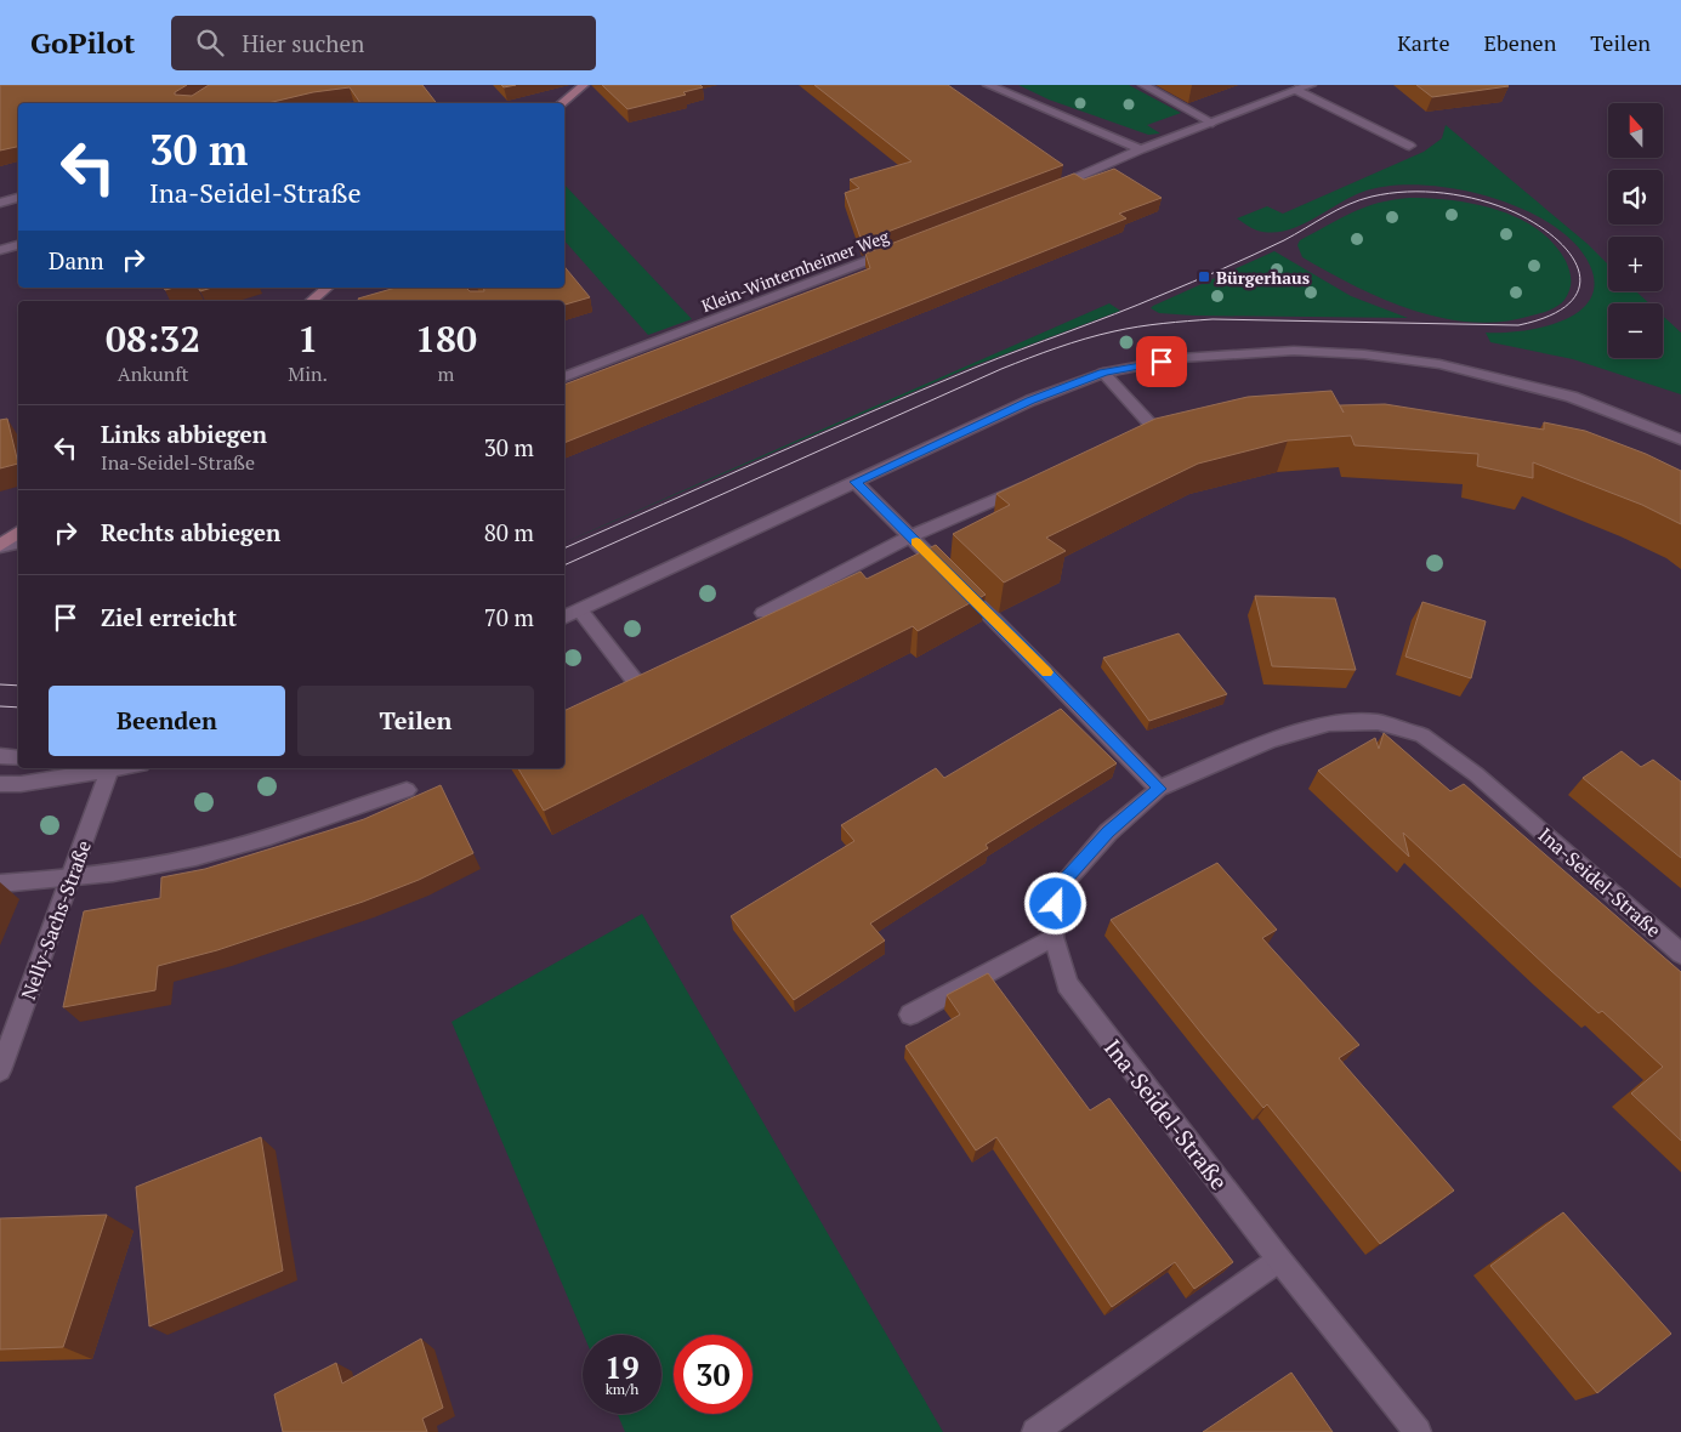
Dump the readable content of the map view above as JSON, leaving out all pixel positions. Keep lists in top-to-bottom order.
{
  "streets": {
    "street": ["Klein-Winternheimer Weg", "Ina-Seidel-Straße", "Nelly-Sachs-Straße"]
  },
  "places": {
    "transit": ["Bürgerhaus"]
  },
  "north": "top",
  "page": {
    "header": "GoPilot",
    "search": "Hier suchen",
    "nav": ["Karte", "Ebenen", "Teilen"],
    "map_buttons": ["+", "−"],
    "turn": ["30 m", "Ina-Seidel-Straße"],
    "then": "Dann",
    "eta": [
      "08:32",
      "Ankunft",
      "1",
      "Min.",
      "180",
      "m"
    ],
    "list": [
      {
        "name": "Links abbiegen",
        "note": "Ina-Seidel-Straße",
        "value": "30 m"
      },
      {
        "name": "Rechts abbiegen",
        "value": "80 m"
      },
      {
        "name": "Ziel erreicht",
        "value": "70 m"
      }
    ],
    "buttons": ["Beenden", "Teilen"],
    "speed": "19 km/h",
    "limit": "30"
  }
}
